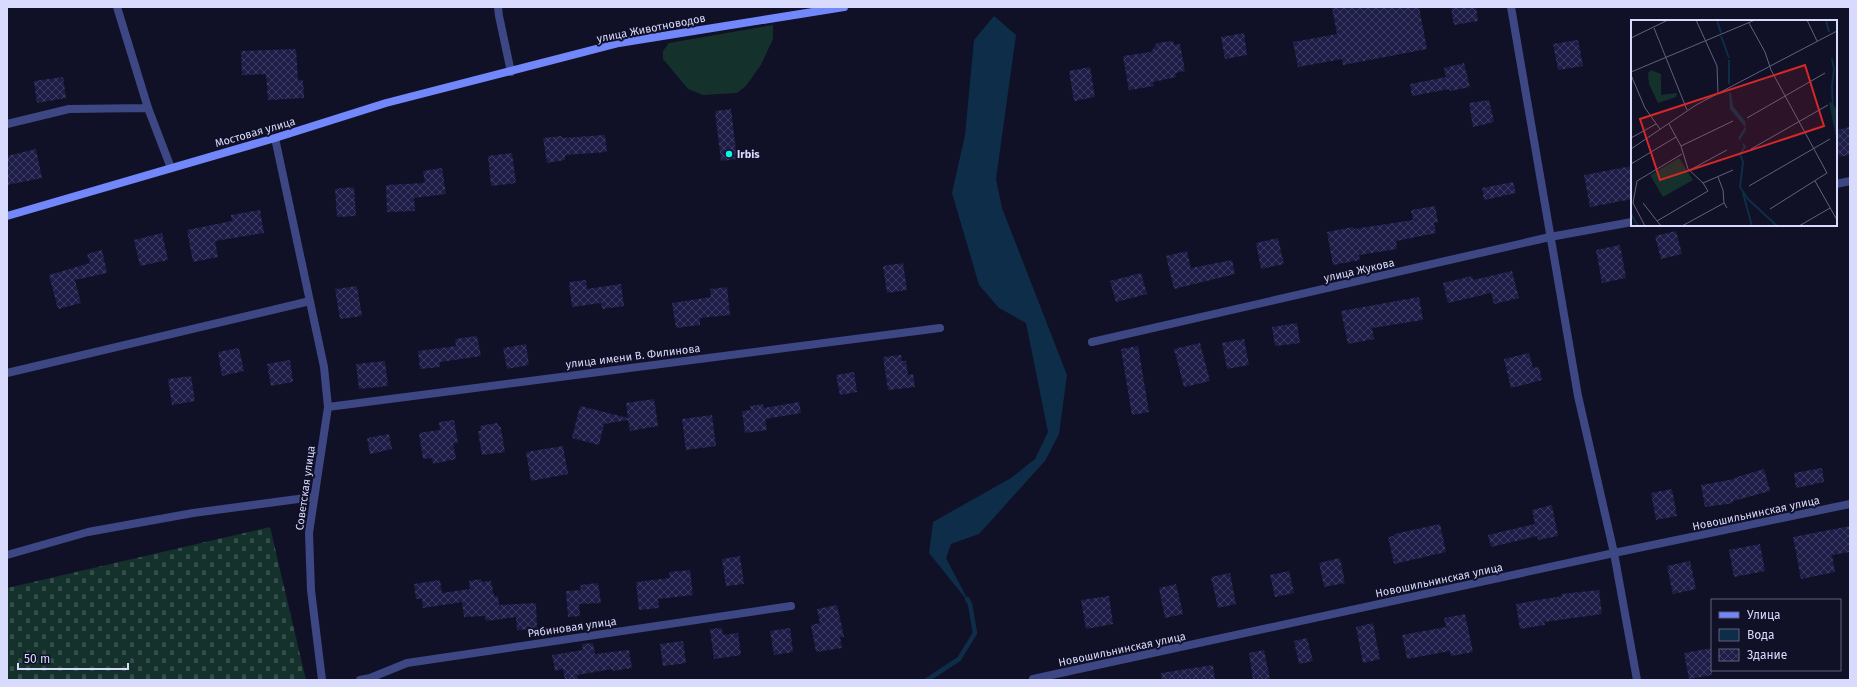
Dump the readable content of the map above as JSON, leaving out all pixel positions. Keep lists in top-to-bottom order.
{
  "streets": {
    "main road": ["улица Животноводов", "Мостовая улица"],
    "street": [
      "улица Жукова",
      "улица имени В. Филинова",
      "Советская улица",
      "Новошильнинская улица",
      "Рябиновая улица"
    ]
  },
  "crossings": [
    ["улица Животноводов", "Мостовая улица"],
    ["Мостовая улица", "Советская улица"],
    ["улица имени В. Филинова", "Советская улица"]
  ],
  "places": ["Irbis"],
  "legend": ["Улица", "Вода", "Здание"],
  "scale_bar": "50 m"
}
